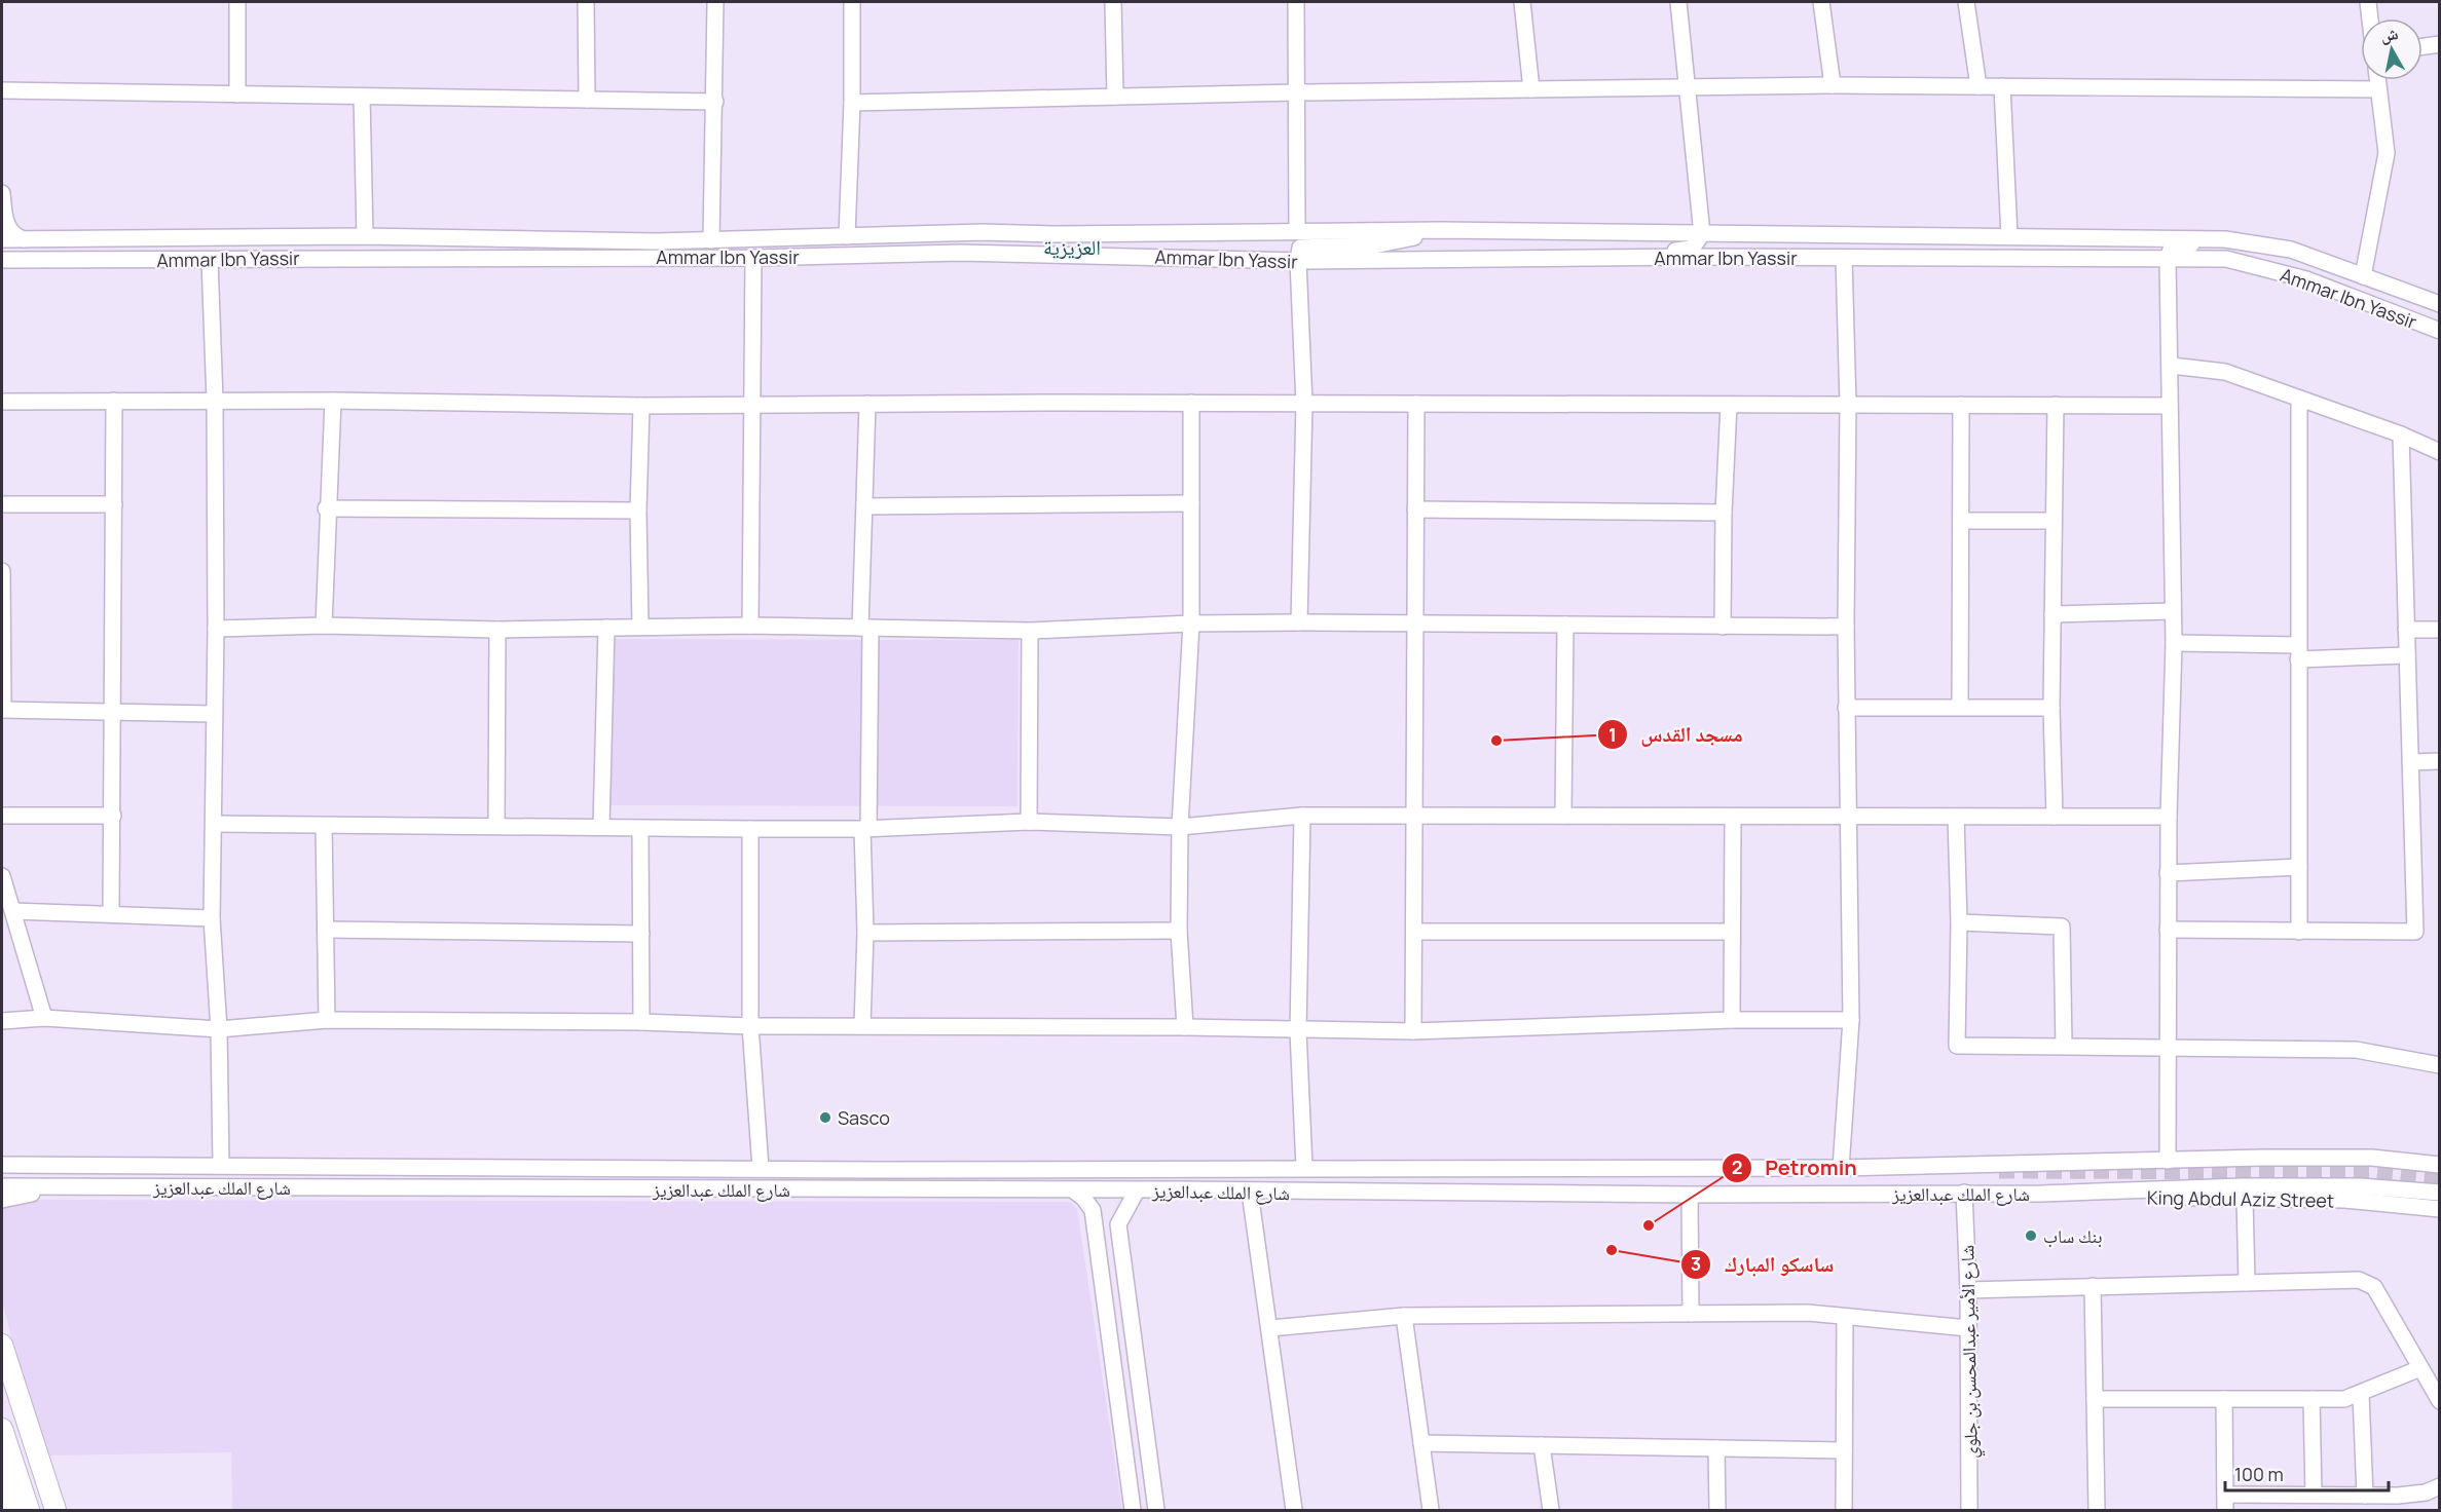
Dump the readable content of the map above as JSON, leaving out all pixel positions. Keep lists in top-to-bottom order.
{
  "streets": {
    "street": [
      "Ammar Ibn Yassir",
      "شارع الملك عبدالعزيز",
      "King Abdul Aziz Street",
      "شارع الأمير عبدالمحسن بن جلوي"
    ]
  },
  "crossings": [
    ["شارع الملك عبدالعزيز", "King Abdul Aziz Street"],
    ["شارع الملك عبدالعزيز", "شارع الأمير عبدالمحسن بن جلوي"]
  ],
  "districts": ["العزيزية"],
  "places": [
    "مسجد القدس",
    "Sasco",
    "Petromin",
    "بنك ساب",
    "ساسكو المبارك"
  ],
  "scale_bar": "100 m",
  "north": "top"
}
